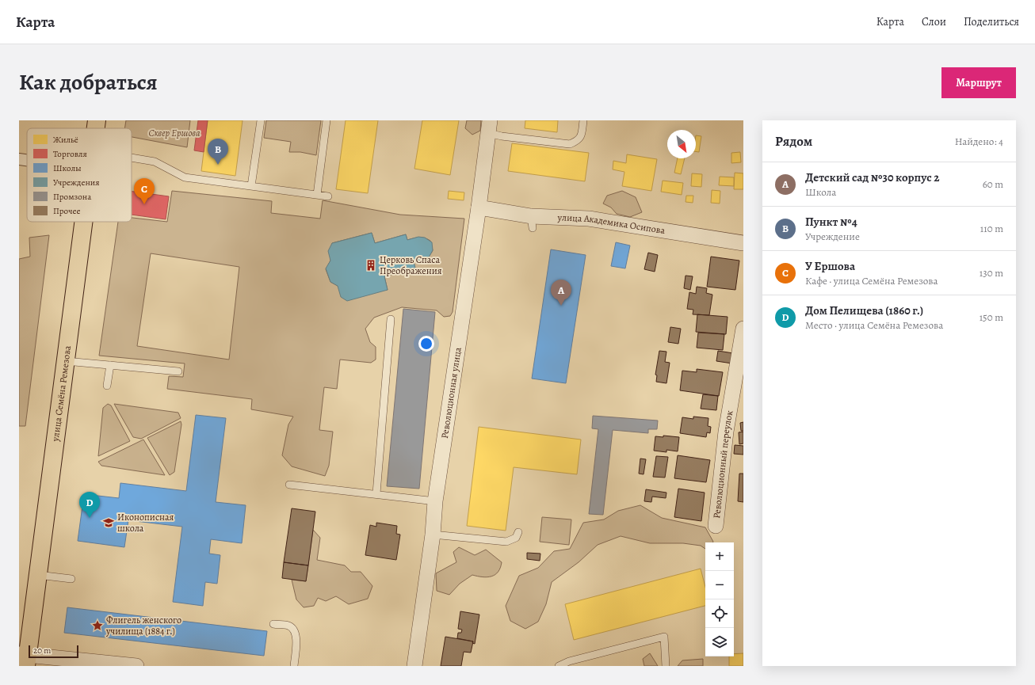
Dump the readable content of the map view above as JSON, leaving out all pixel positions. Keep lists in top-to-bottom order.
{
  "streets": {
    "main road": ["улица Семёна Ремезова"],
    "street": ["улица Академика Осипова", "Революционная улица", "Революционный переулок"]
  },
  "crossings": [
    ["улица Академика Осипова", "Революционная улица"]
  ],
  "parks": ["Сквер Ершова"],
  "places": {
    "building": ["Церковь Спаса Преображения"],
    "school or university": ["Иконописная школа"],
    "place": ["Флигель женского училища (1884 г.)"]
  },
  "legend": [
    "Жильё",
    "Торговля",
    "Школы",
    "Учреждения",
    "Промзона",
    "Прочее"
  ],
  "scale_bar": "20 m",
  "north": "bottom right",
  "page": {
    "header": "Карта",
    "nav": ["Карта", "Слои", "Поделиться"],
    "title": "Как добраться",
    "buttons": "Маршрут",
    "heading": ["Рядом", "Найдено: 4"],
    "pins": [
      "B",
      "C",
      "A",
      "D"
    ],
    "list": [
      {
        "mark": "A",
        "name": "Детский сад №30 корпус 2",
        "note": "Школа",
        "value": "60 m"
      },
      {
        "mark": "B",
        "name": "Пункт №4",
        "note": "Учреждение",
        "value": "110 m"
      },
      {
        "mark": "C",
        "name": "У Ершова",
        "note": "Кафе · улица Семёна Ремезова",
        "value": "130 m"
      },
      {
        "mark": "D",
        "name": "Дом Пелищева (1860 г.)",
        "note": "Место · улица Семёна Ремезова",
        "value": "150 m"
      }
    ],
    "map_buttons": ["+", "−"],
    "scale": "20 m"
  }
}
